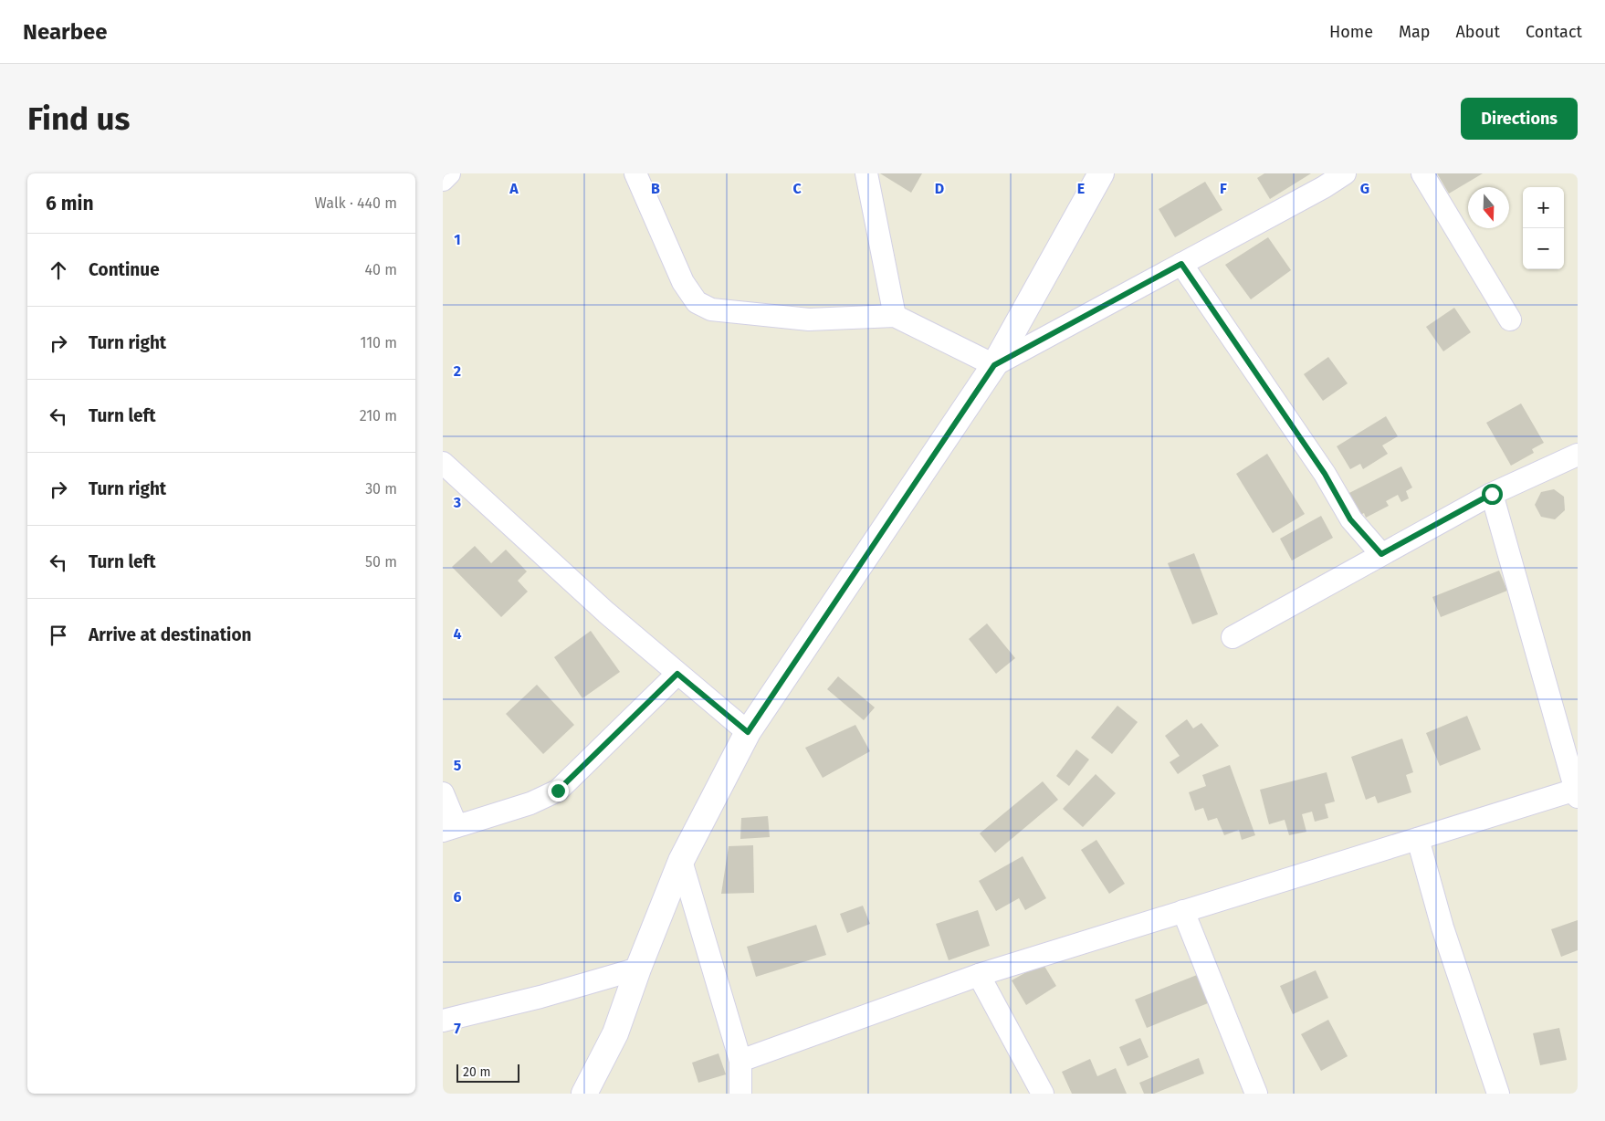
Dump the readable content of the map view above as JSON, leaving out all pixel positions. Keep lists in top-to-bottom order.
{
  "scale_bar": "20 m",
  "north": "bottom",
  "page": {
    "header": "Nearbee",
    "nav": [
      "Home",
      "Map",
      "About",
      "Contact"
    ],
    "buttons": "Directions",
    "title": "Find us",
    "heading": ["6 min", "Walk · 440 m"],
    "map_buttons": ["+", "−"],
    "list": [
      ["Continue", "40 m"],
      ["Turn right", "110 m"],
      ["Turn left", "210 m"],
      ["Turn right", "30 m"],
      ["Turn left", "50 m"],
      "Arrive at destination"
    ],
    "scale": "20 m"
  },
  "grid": {
    "columns": [
      "A",
      "B",
      "C",
      "D",
      "E",
      "F",
      "G"
    ],
    "rows": [
      "1",
      "2",
      "3",
      "4",
      "5",
      "6",
      "7"
    ]
  }
}
